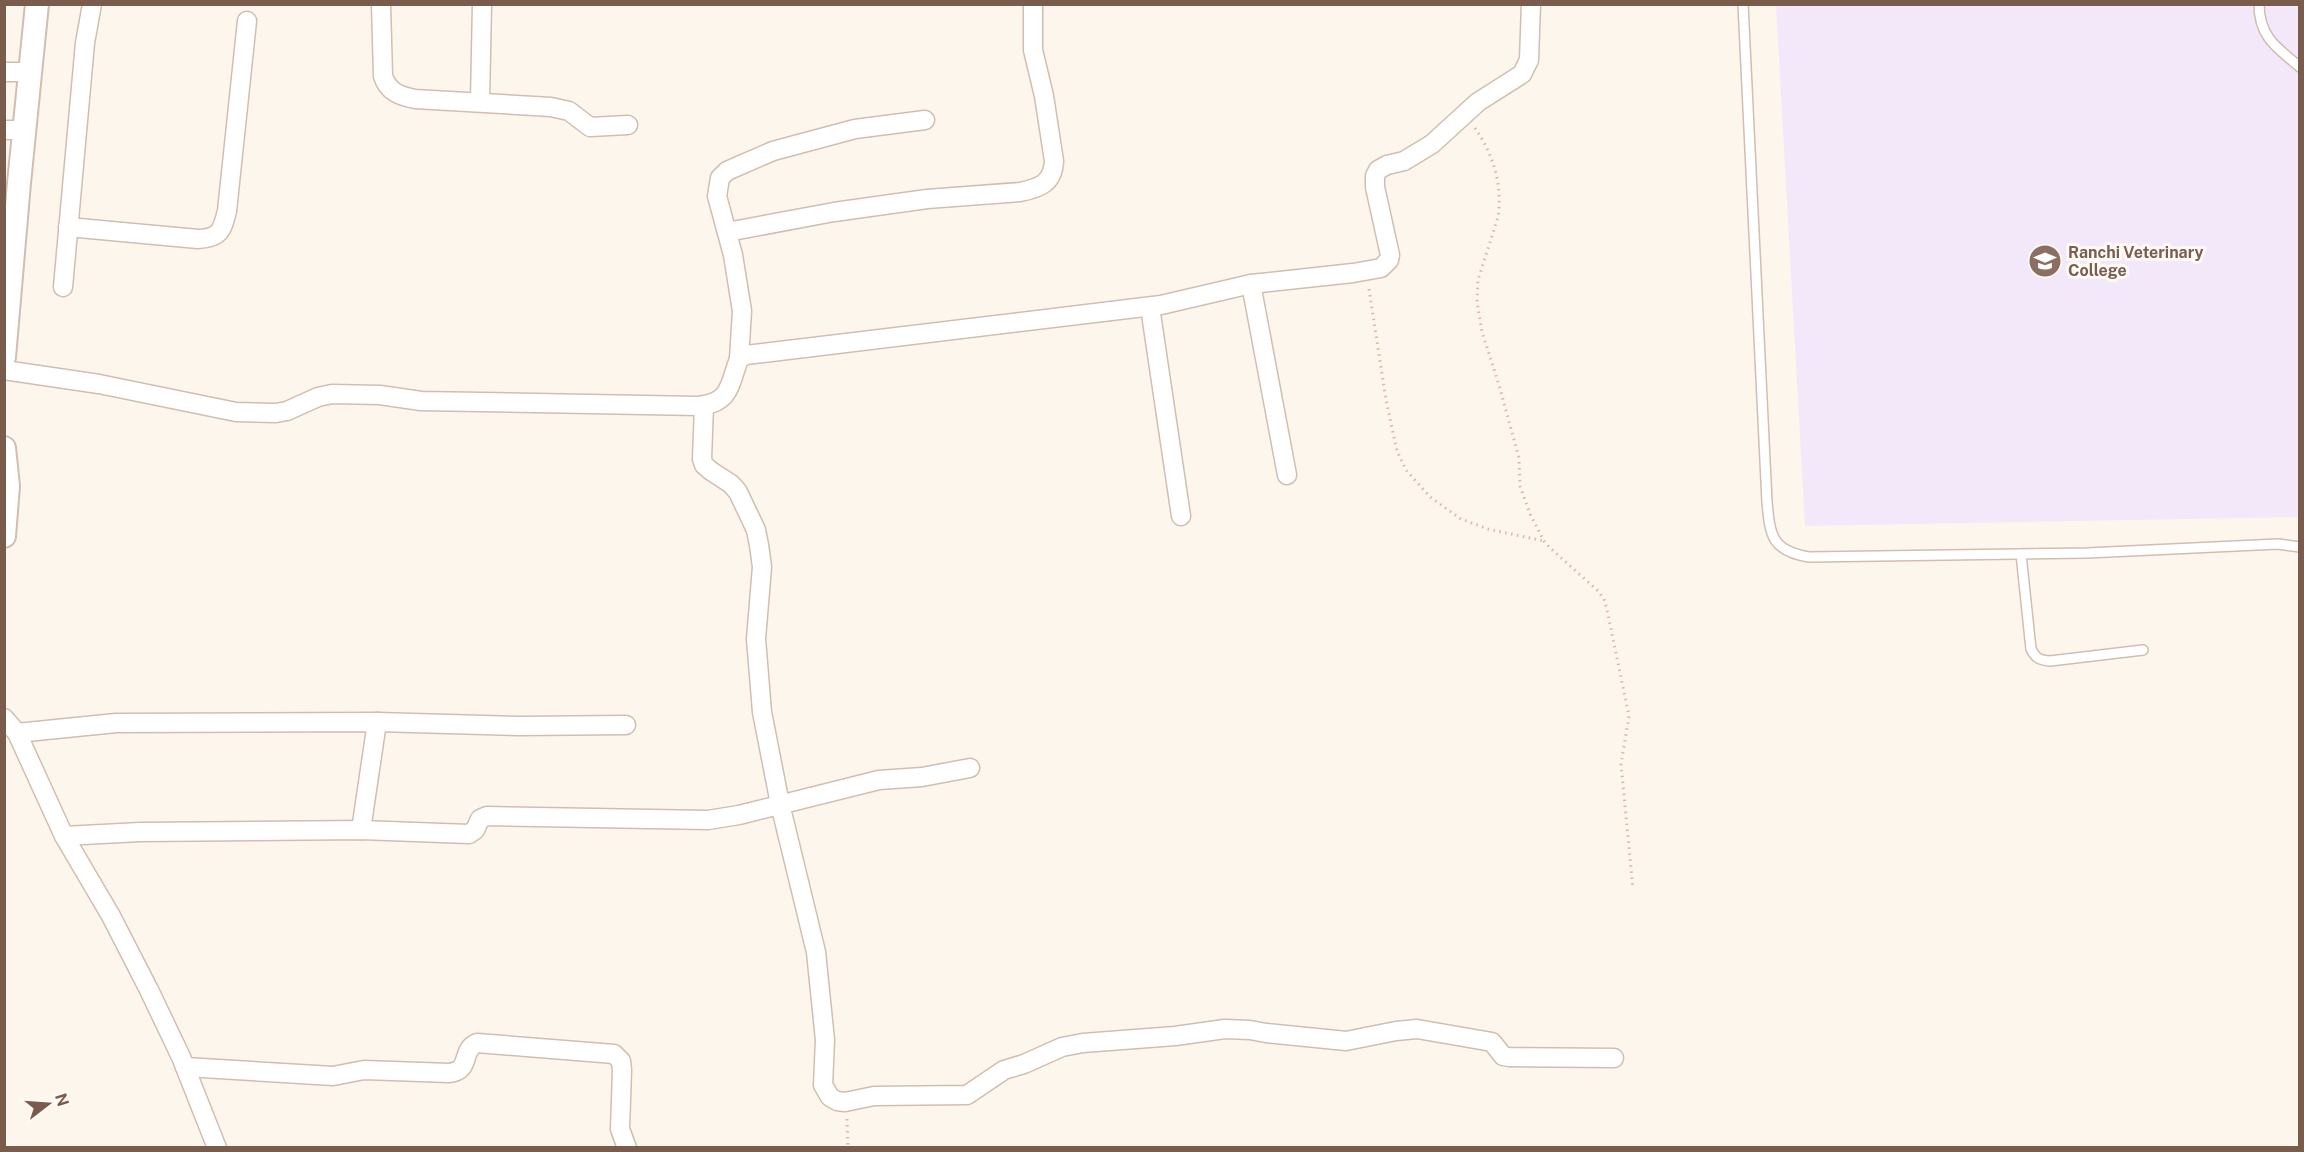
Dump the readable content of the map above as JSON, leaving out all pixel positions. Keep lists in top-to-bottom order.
{
  "places": {
    "school or university": ["Ranchi Veterinary College"]
  },
  "north": "right"
}
